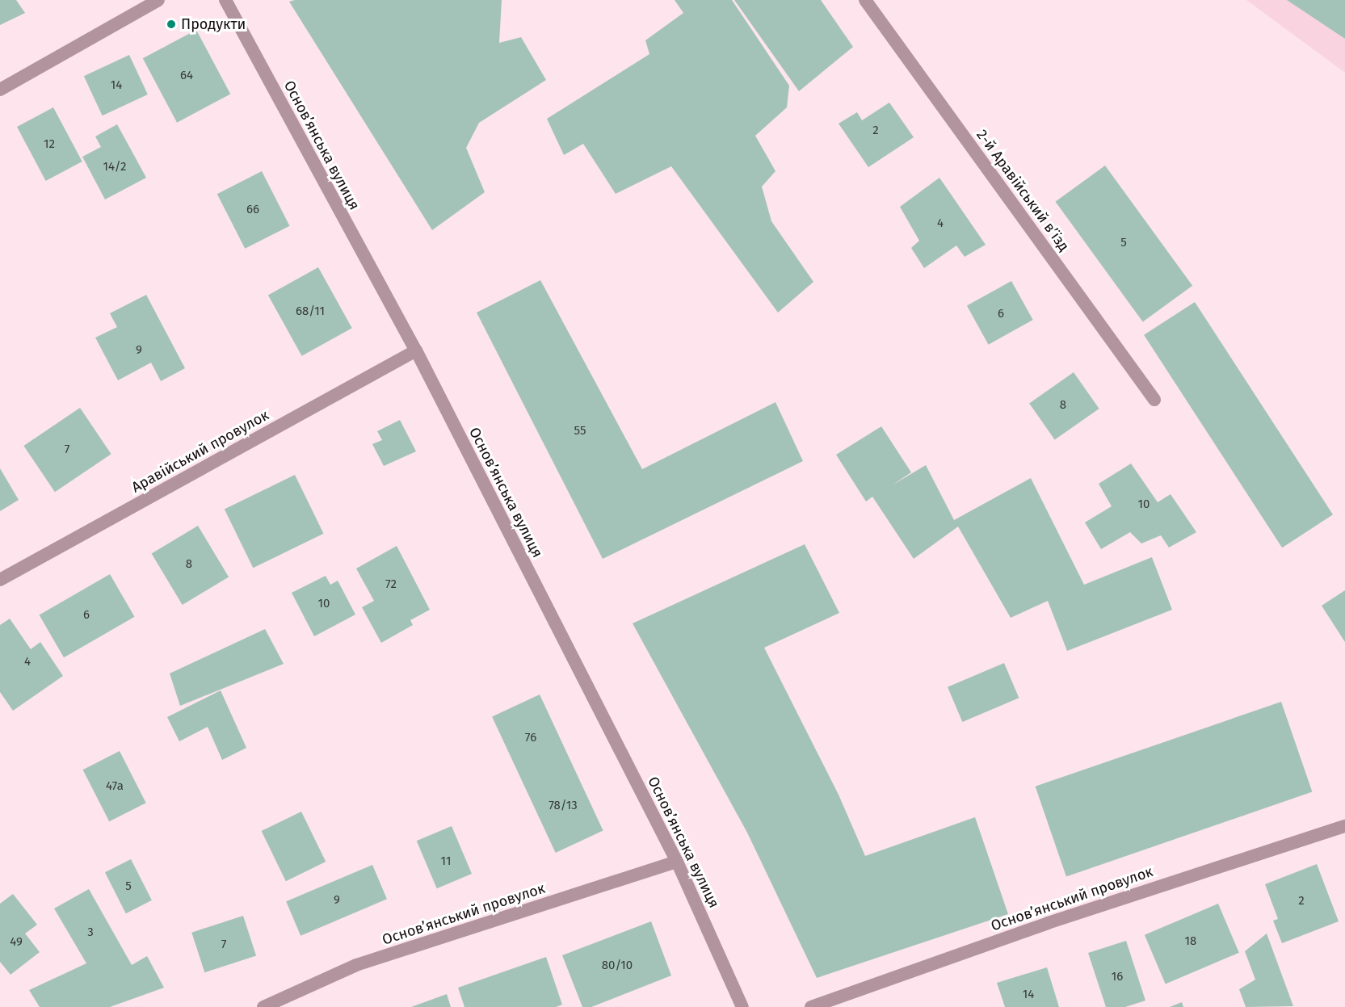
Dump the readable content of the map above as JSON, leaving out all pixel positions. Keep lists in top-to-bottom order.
{
  "streets": {
    "street": [
      "Основ’янська вулиця",
      "2-й Аравійський в’їзд",
      "Аравійський провулок",
      "Основ’янський провулок"
    ]
  },
  "crossings": [
    ["Основ’янська вулиця", "Аравійський провулок"],
    ["Основ’янська вулиця", "Основ’янський провулок"]
  ],
  "places": ["Продукти"],
  "house_numbers": [
    "64",
    "14",
    "2",
    "12",
    "14/2",
    "66",
    "4",
    "5",
    "68/11",
    "6",
    "9",
    "8",
    "55",
    "7",
    "10",
    "8",
    "72",
    "10",
    "6",
    "4",
    "76",
    "47а",
    "78/13",
    "11",
    "5",
    "9",
    "2",
    "3",
    "18",
    "49",
    "7",
    "80/10",
    "16",
    "14"
  ]
}
